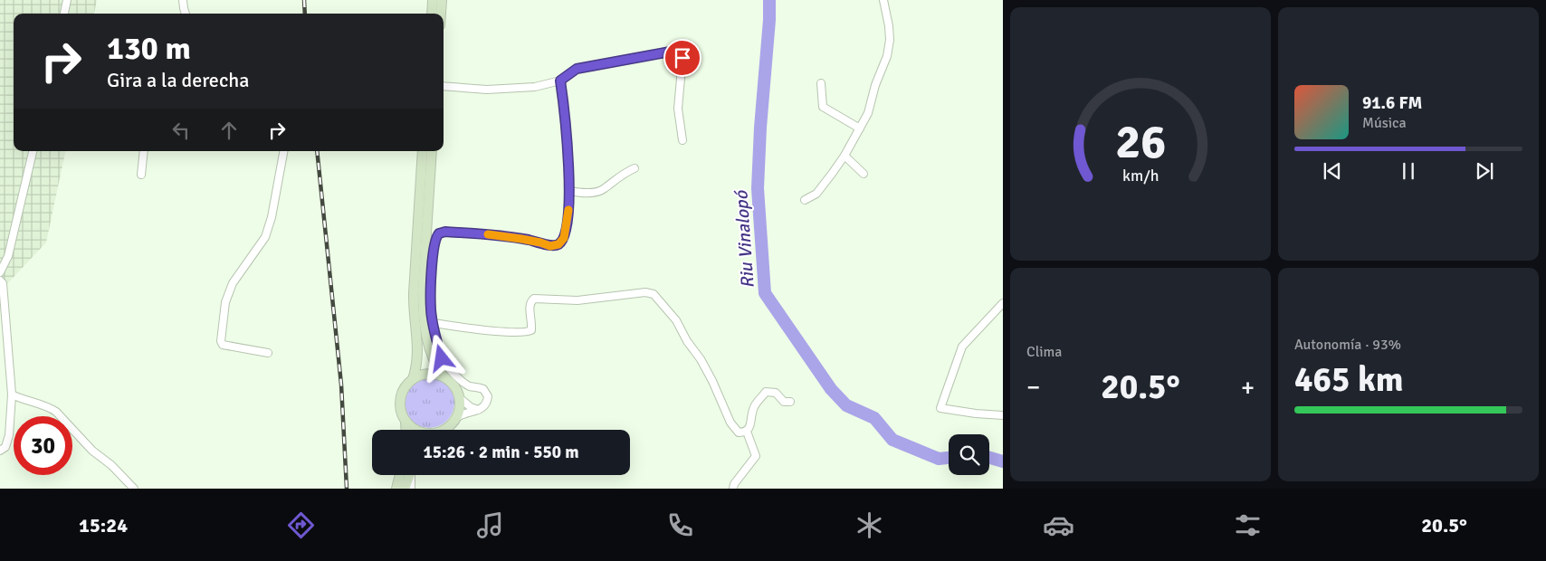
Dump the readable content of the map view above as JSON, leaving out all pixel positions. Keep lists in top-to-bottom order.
{
  "water": ["Riu Vinalopó"],
  "page": {
    "turn": ["130 m", "Gira a la derecha"],
    "song": ["91.6 FM", "Música"],
    "tile": [
      "Clima",
      ["Autonomía · 93%", "465 km"]
    ],
    "heat": ["−", "20.5°", "+"],
    "limit": "30",
    "trip": "15:26 · 2 min · 550 m",
    "tabs": ["15:24", "20.5°"],
    "gauge": ["26", "km/h"]
  }
}
